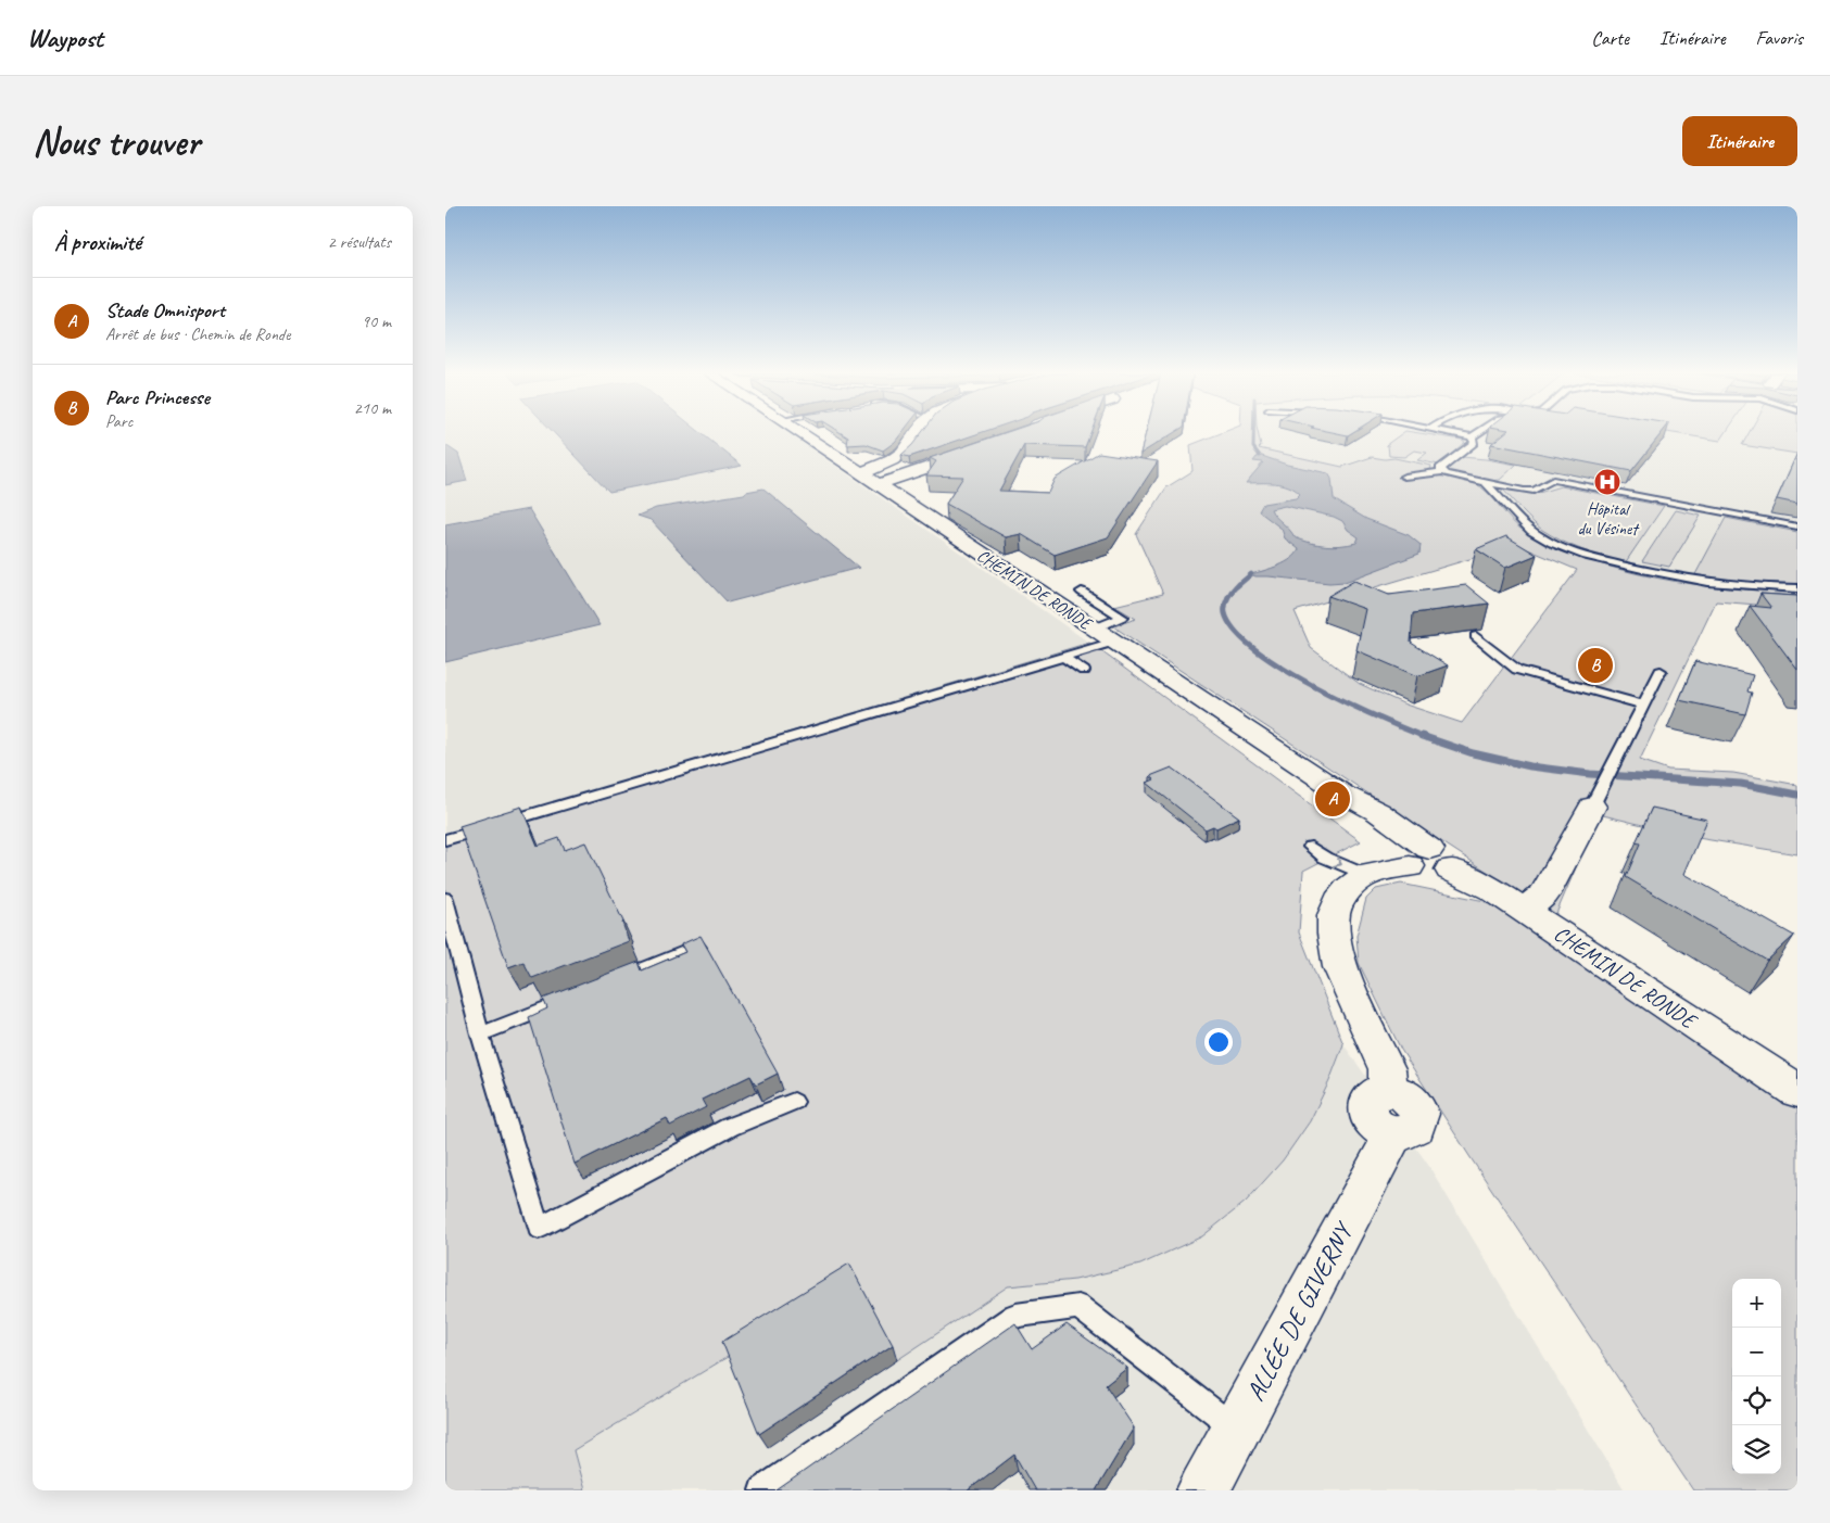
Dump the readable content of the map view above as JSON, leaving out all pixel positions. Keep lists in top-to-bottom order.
{
  "streets": {
    "street": ["CHEMIN DE RONDE", "ALLÉE DE GIVERNY"]
  },
  "crossings": [
    ["CHEMIN DE RONDE", "ALLÉE DE GIVERNY"]
  ],
  "places": {
    "hospital": ["Hôpital du Vésinet"]
  },
  "page": {
    "header": "Waypost",
    "nav": ["Carte", "Itinéraire", "Favoris"],
    "buttons": "Itinéraire",
    "title": "Nous trouver",
    "heading": ["À proximité", "2 résultats"],
    "list": [
      {
        "mark": "A",
        "name": "Stade Omnisport",
        "note": "Arrêt de bus · Chemin de Ronde",
        "value": "90 m"
      },
      {
        "mark": "B",
        "name": "Parc Princesse",
        "note": "Parc",
        "value": "210 m"
      }
    ],
    "pins": ["B", "A"],
    "map_buttons": ["+", "−"]
  }
}
